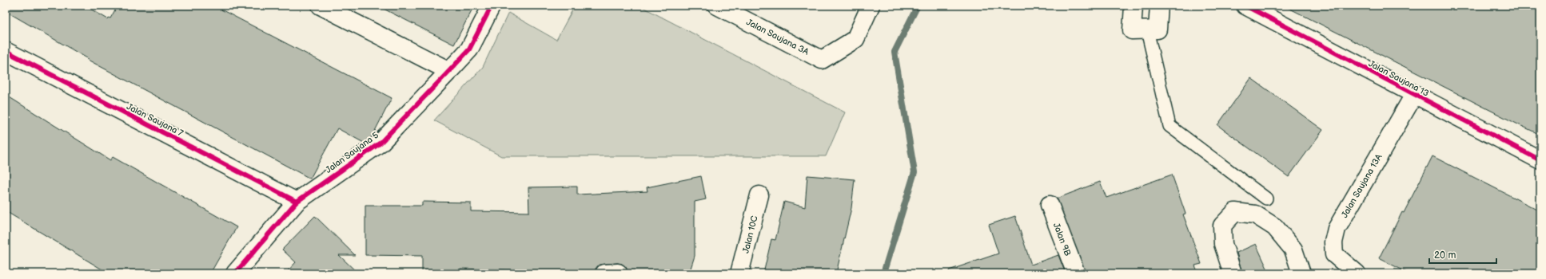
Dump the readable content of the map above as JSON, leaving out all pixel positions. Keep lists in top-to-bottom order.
{
  "streets": {
    "street": [
      "Jalan Saujana 3A",
      "Jalan Saujana 13",
      "Jalan Saujana 7",
      "Jalan Saujana 5",
      "Jalan Saujana 13A",
      "Jalan 10C",
      "Jalan 9B"
    ]
  },
  "crossings": [
    ["Jalan Saujana 13", "Jalan Saujana 13A"],
    ["Jalan Saujana 7", "Jalan Saujana 5"]
  ],
  "scale_bar": "20 m"
}
